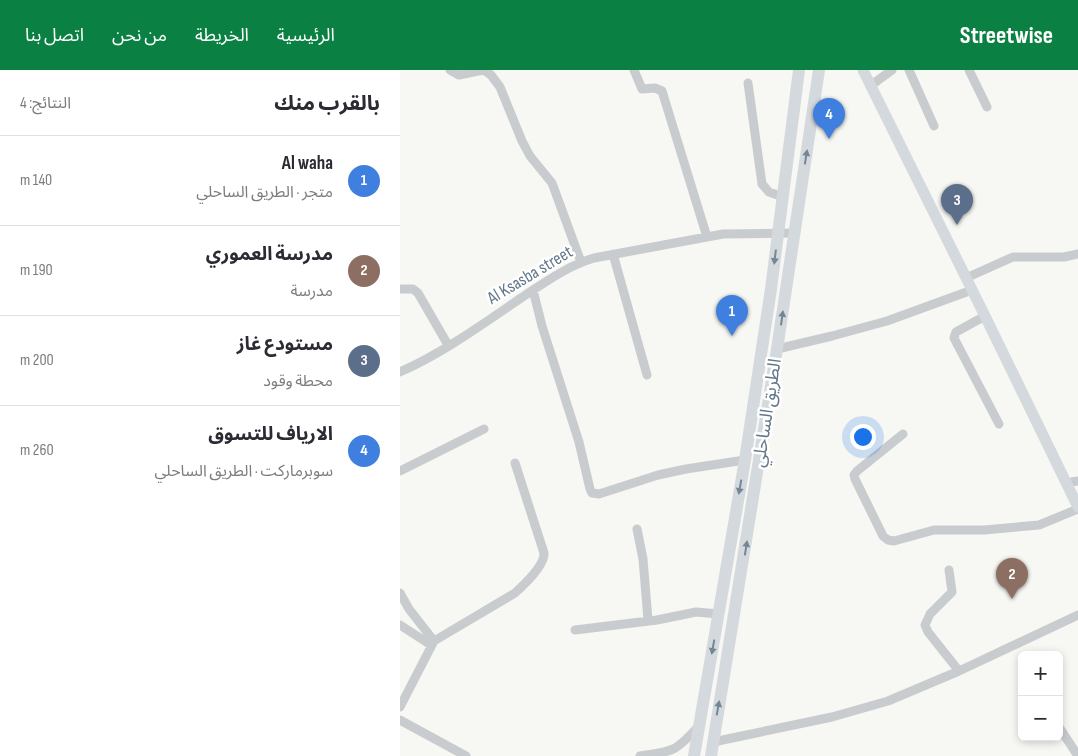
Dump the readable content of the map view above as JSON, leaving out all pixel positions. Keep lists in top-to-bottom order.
{
  "streets": {
    "highway": ["الطريق الساحلي"],
    "street": ["Al Ksasba street"]
  },
  "crossings": [
    ["Al Ksasba street", "الطريق الساحلي"]
  ],
  "page": {
    "header": "Streetwise",
    "nav": [
      "الرئيسية",
      "الخريطة",
      "من نحن",
      "اتصل بنا"
    ],
    "heading": ["بالقرب منك", "النتائج: 4"],
    "pins": [
      "4",
      "3",
      "1",
      "2"
    ],
    "list": [
      {
        "mark": "1",
        "name": "Al waha",
        "note": "متجر · الطريق الساحلي",
        "value": "140 m"
      },
      {
        "mark": "2",
        "name": "مدرسة العموري",
        "note": "مدرسة",
        "value": "190 m"
      },
      {
        "mark": "3",
        "name": "مستودع غاز",
        "note": "محطة وقود",
        "value": "200 m"
      },
      {
        "mark": "4",
        "name": "الارياف للتسوق",
        "note": "سوبرماركت · الطريق الساحلي",
        "value": "260 m"
      }
    ],
    "map_buttons": ["+", "−"]
  }
}
